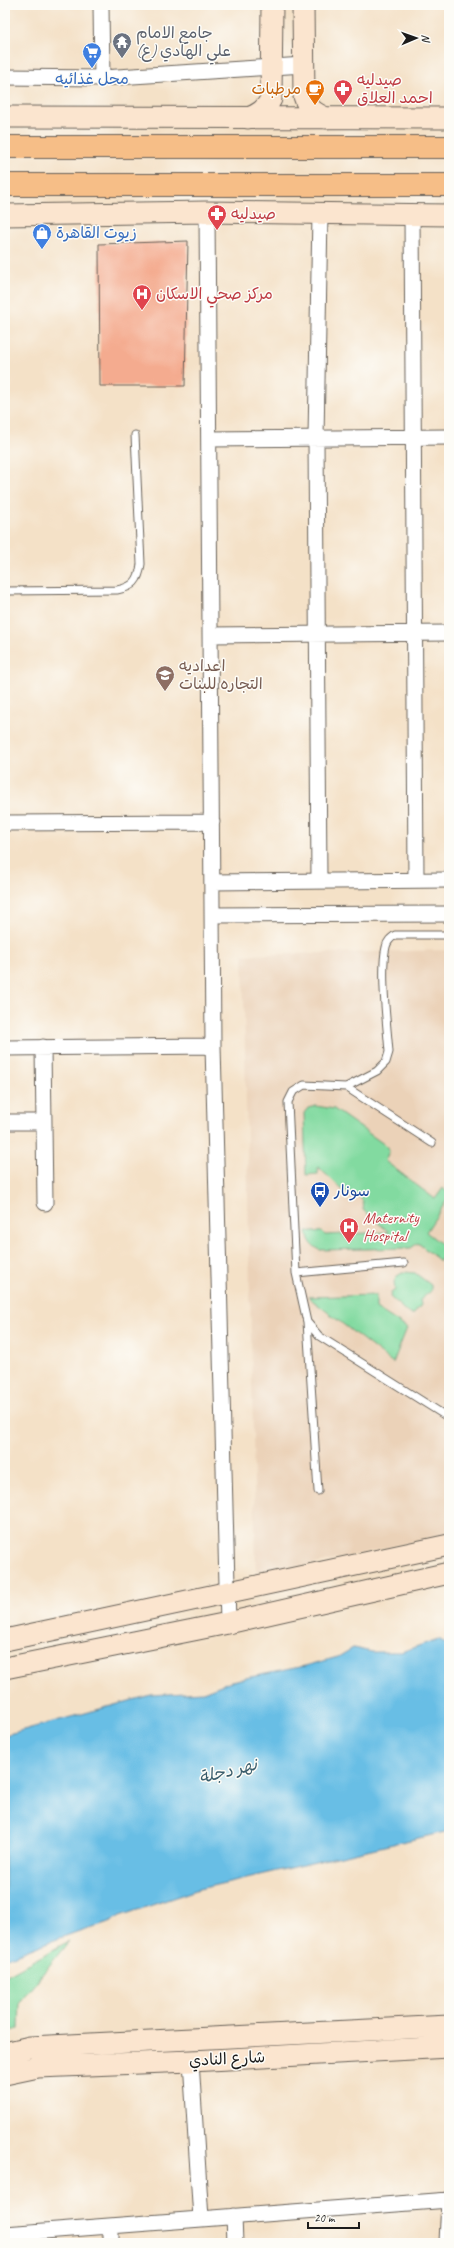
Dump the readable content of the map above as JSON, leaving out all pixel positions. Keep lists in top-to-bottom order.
{
  "streets": {
    "street": ["شارع النادي"]
  },
  "water": ["نهر دجلة"],
  "places": {
    "temple": ["جامع الامام علي الهادي (ع)"],
    "supermarket": ["محل غذائيه"],
    "cafe": ["مرطبات"],
    "pharmacy": ["صيدليه احمد العلاق", "صيدليه"],
    "shop": ["زيوت القاهرة"],
    "hospital": ["مركز صحي الاسكان", "Maternity Hospital"],
    "school or university": ["اعداديه التجاره للبنات"],
    "bus stop": ["سونار"]
  },
  "scale_bar": "20 m",
  "north": "right"
}
